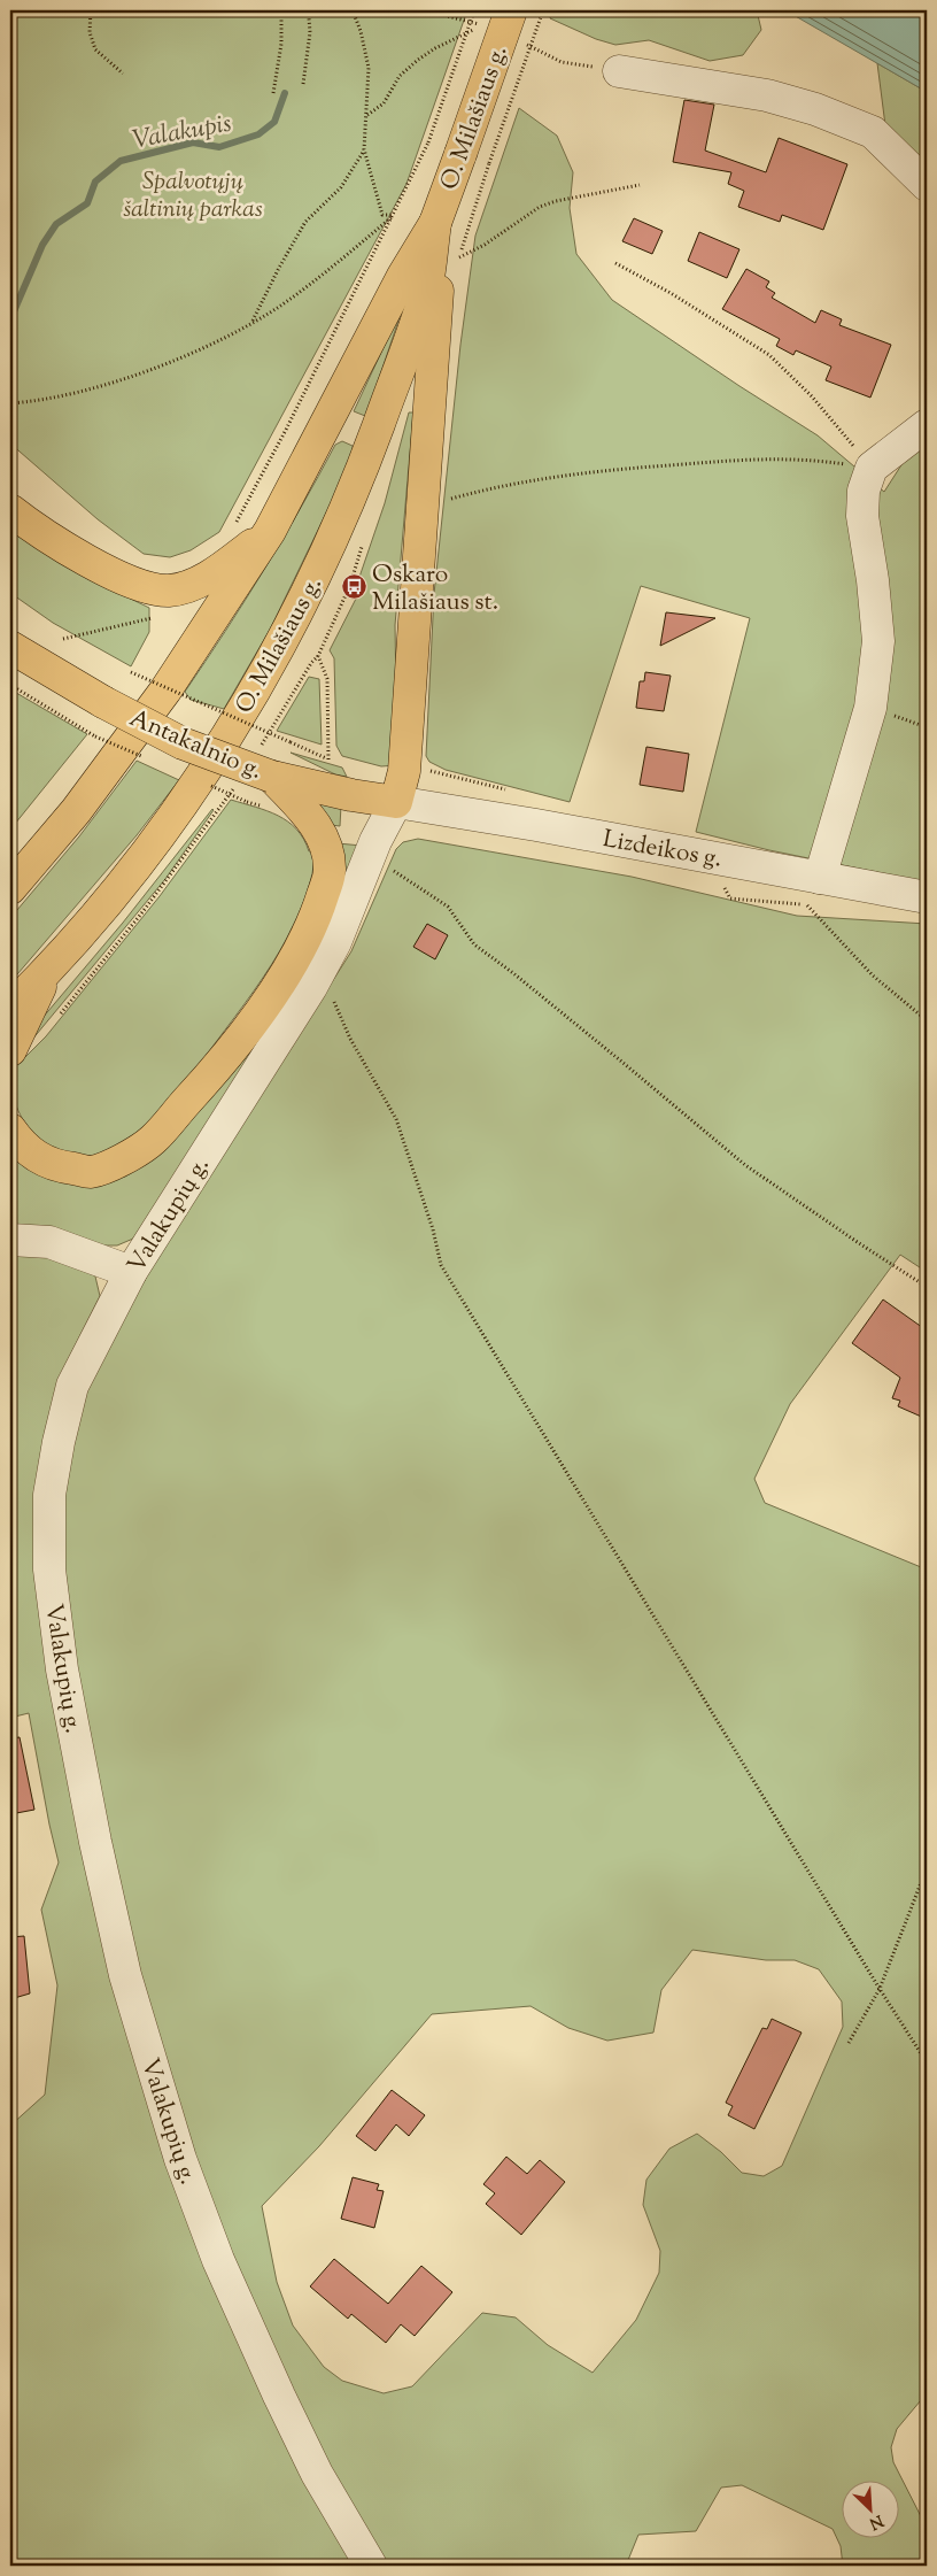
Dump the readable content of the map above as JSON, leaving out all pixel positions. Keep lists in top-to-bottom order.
{
  "streets": {
    "main road": ["O. Milašiaus g.", "Antakalnio g."],
    "street": ["Lizdeikos g.", "Valakupių g."]
  },
  "crossings": [
    ["Antakalnio g.", "Lizdeikos g."]
  ],
  "water": ["Valakupis"],
  "parks": ["Spalvotųjų šaltinių parkas"],
  "places": {
    "bus stop": ["Oskaro Milašiaus st."]
  },
  "north": "bottom right"
}
